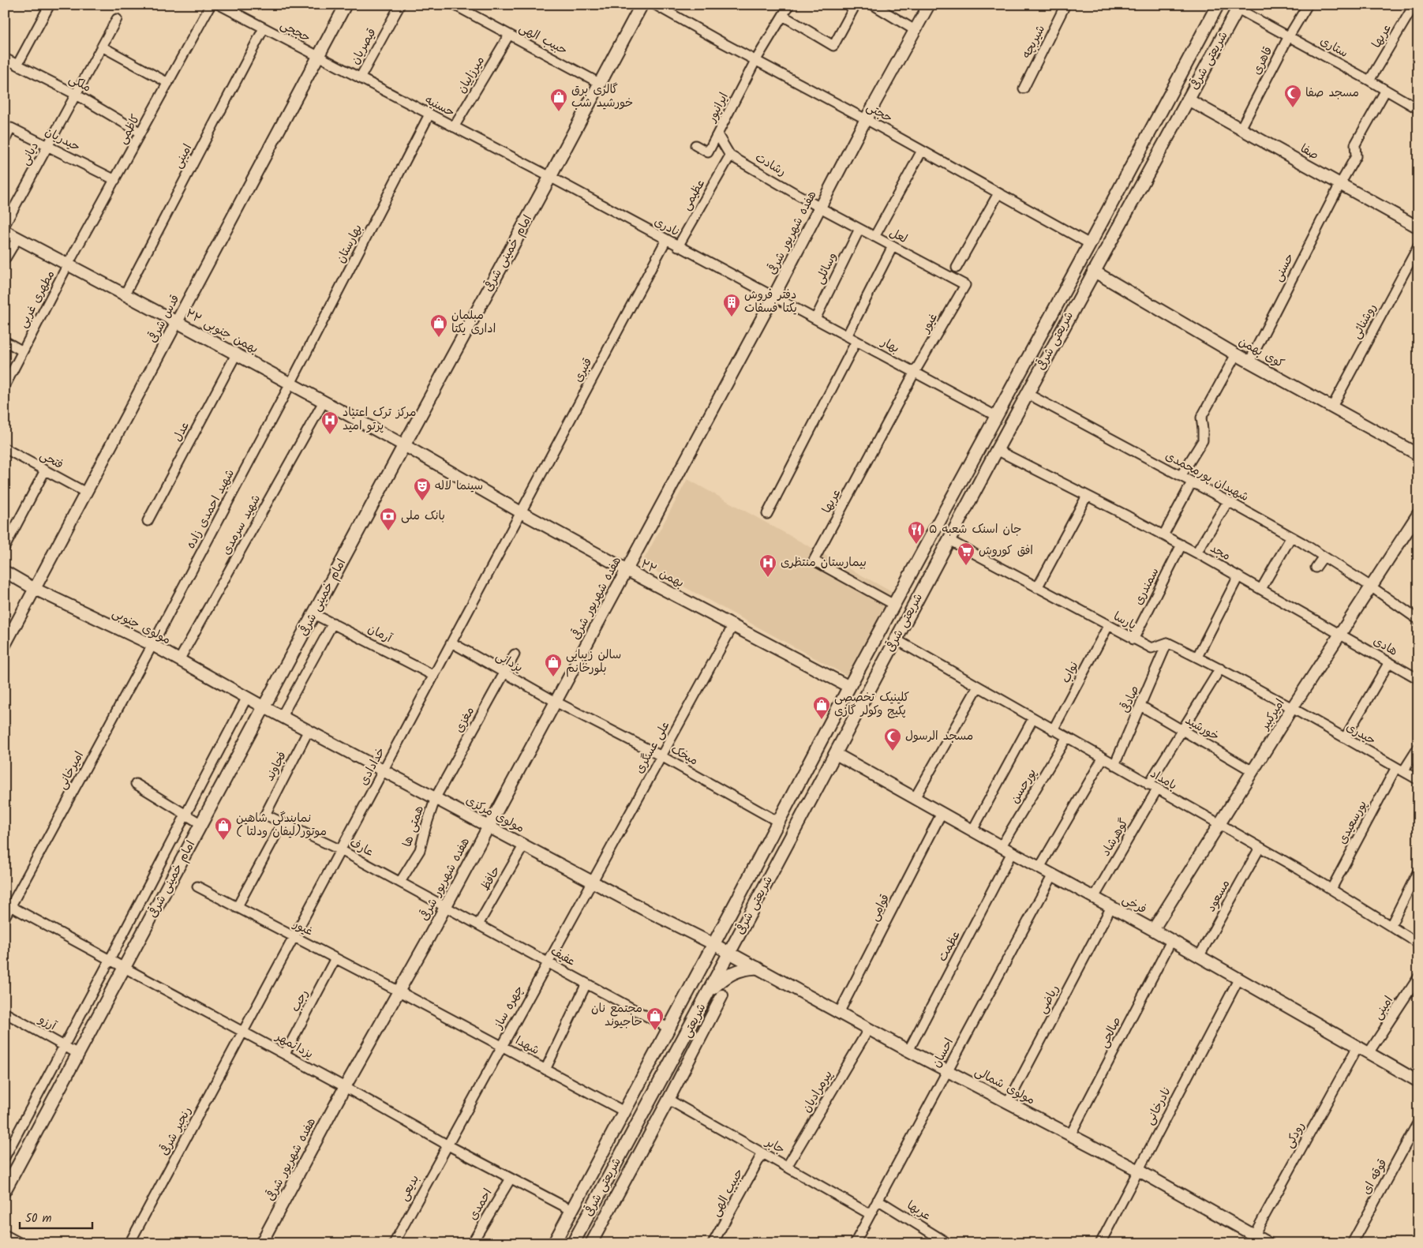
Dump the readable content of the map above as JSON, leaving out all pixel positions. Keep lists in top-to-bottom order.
{
  "streets": {
    "main road": ["شریعتی شرقی", "امام خمینی شرقی"],
    "street": [
      "حججی",
      "عربها",
      "حبیب الهی",
      "شیربچه",
      "قیصریان",
      "ستاری",
      "قاهری",
      "میرزاییان",
      "ملکی",
      "حسنیه",
      "ایرانپور",
      "حجتی",
      "کاظمی",
      "حیدریان",
      "صفا",
      "دیانی",
      "امینی",
      "رشادت",
      "عظیمی",
      "نادری",
      "هفده شهریور شرقی",
      "لعل",
      "بهارستان",
      "حسنی",
      "وسائلی",
      "مطهری غربی",
      "قدس شرقی",
      "روشنائی",
      "غیور",
      "۲۲ بهمن جنوبی",
      "بهار",
      "کوی بهمن",
      "قنبری",
      "عدل",
      "فتحی",
      "شهیدان پورمحمدی",
      "شهید احمدی زاده",
      "شهید سرمدی",
      "مجد",
      "۲۲ بهمن",
      "سمندری",
      "پارسا",
      "مولوی جنوبی",
      "آرمان",
      "هادی",
      "یزدانی",
      "نواب",
      "صادقی",
      "امیرکبیر",
      "مغزی",
      "خورشید",
      "حیدری",
      "علی عسگری",
      "میخک",
      "فجاوند",
      "خدادادی",
      "امیرخانی",
      "بامداد",
      "پورحسن",
      "مولوی مرکزی",
      "پورسعیدی",
      "همتی ها",
      "گوهرشاد",
      "عارف",
      "حافظ",
      "مسعود",
      "فرخی",
      "قوامی",
      "عظمت",
      "عفیف",
      "ریاضی",
      "رجب",
      "چهره ساز",
      "شریعتی",
      "آرزو",
      "صالحی",
      "یزدانمهر",
      "شهدا",
      "احسان",
      "مولوی شمالی",
      "پیرمرادیان",
      "نادرخانی",
      "رنجبر شرقی",
      "رودکی",
      "جابر",
      "قوقه ای",
      "بدیعی",
      "احمدی"
    ]
  },
  "crossings": [
    ["حججی", "حسنیه"],
    ["حججی", "امینی"],
    ["حججی", "قدس شرقی"],
    ["عربها", "ستاری"],
    ["عربها", "شریعتی شرقی"],
    ["عربها", "غیور"],
    ["عربها", "بهار"],
    ["عربها", "احسان"],
    ["حبیب الهی", "میرزاییان"],
    ["حبیب الهی", "امام خمینی شرقی"],
    ["حبیب الهی", "جابر"],
    ["قیصریان", "حسنیه"],
    ["ستاری", "شریعتی شرقی"],
    ["ستاری", "قاهری"],
    ["ستاری", "حسنی"],
    ["شریعتی شرقی", "حجتی"],
    ["شریعتی شرقی", "صفا"],
    ["شریعتی شرقی", "بهار"],
    ["شریعتی شرقی", "کوی بهمن"],
    ["شریعتی شرقی", "شهیدان پورمحمدی"],
    ["شریعتی شرقی", "مجد"],
    ["شریعتی شرقی", "۲۲ بهمن"],
    ["شریعتی شرقی", "پارسا"],
    ["شریعتی شرقی", "میخک"],
    ["شریعتی شرقی", "بامداد"],
    ["شریعتی شرقی", "مولوی مرکزی"],
    ["شریعتی شرقی", "فرخی"],
    ["شریعتی شرقی", "عفیف"],
    ["شریعتی شرقی", "شریعتی"],
    ["شریعتی شرقی", "یزدانمهر"],
    ["شریعتی شرقی", "شهدا"],
    ["شریعتی شرقی", "مولوی شمالی"],
    ["شریعتی شرقی", "جابر"],
    ["قاهری", "صفا"],
    ["میرزاییان", "حسنیه"],
    ["ملکی", "کاظمی"],
    ["ملکی", "دیانی"],
    ["حسنیه", "نادری"],
    ["حسنیه", "بهارستان"],
    ["حسنیه", "امام خمینی شرقی"],
    ["حسنیه", "قدس شرقی"],
    ["ایرانپور", "حجتی"],
    ["ایرانپور", "رشادت"],
    ["حجتی", "هفده شهریور شرقی"],
    ["کاظمی", "حیدریان"],
    ["کاظمی", "مطهری غربی"],
    ["کاظمی", "۲۲ بهمن جنوبی"],
    ["حیدریان", "دیانی"],
    ["صفا", "حسنی"],
    ["امینی", "۲۲ بهمن جنوبی"],
    ["امینی", "فرخی"],
    ["رشادت", "عظیمی"],
    ["رشادت", "هفده شهریور شرقی"],
    ["رشادت", "لعل"],
    ["عظیمی", "نادری"],
    ["نادری", "هفده شهریور شرقی"],
    ["نادری", "امام خمینی شرقی"],
    ["نادری", "بهار"],
    ["نادری", "قنبری"],
    ["هفده شهریور شرقی", "لعل"],
    ["هفده شهریور شرقی", "غیور"],
    ["هفده شهریور شرقی", "بهار"],
    ["هفده شهریور شرقی", "۲۲ بهمن"],
    ["هفده شهریور شرقی", "یزدانی"],
    ["هفده شهریور شرقی", "میخک"],
    ["هفده شهریور شرقی", "مولوی مرکزی"],
    ["هفده شهریور شرقی", "عارف"],
    ["هفده شهریور شرقی", "عفیف"],
    ["هفده شهریور شرقی", "یزدانمهر"],
    ["هفده شهریور شرقی", "شهدا"],
    ["لعل", "وسائلی"],
    ["لعل", "غیور"],
    ["بهارستان", "۲۲ بهمن جنوبی"],
    ["بهارستان", "شهید احمدی زاده"],
    ["امام خمینی شرقی", "۲۲ بهمن جنوبی"],
    ["امام خمینی شرقی", "۲۲ بهمن"],
    ["امام خمینی شرقی", "مولوی جنوبی"],
    ["امام خمینی شرقی", "آرمان"],
    ["امام خمینی شرقی", "مولوی مرکزی"],
    ["امام خمینی شرقی", "آرزو"],
    ["امام خمینی شرقی", "یزدانمهر"],
    ["حسنی", "کوی بهمن"],
    ["وسائلی", "بهار"],
    ["مطهری غربی", "۲۲ بهمن جنوبی"],
    ["قدس شرقی", "۲۲ بهمن جنوبی"],
    ["قدس شرقی", "فتحی"],
    ["قدس شرقی", "مولوی جنوبی"],
    ["روشنائی", "کوی بهمن"],
    ["غیور", "بهار"],
    ["غیور", "خدادادی"],
    ["غیور", "رجب"],
    ["غیور", "شهدا"],
    ["۲۲ بهمن جنوبی", "عدل"],
    ["۲۲ بهمن جنوبی", "شهید احمدی زاده"],
    ["۲۲ بهمن جنوبی", "شهید سرمدی"],
    ["۲۲ بهمن جنوبی", "۲۲ بهمن"],
    ["قنبری", "۲۲ بهمن"],
    ["قنبری", "خدادادی"],
    ["شهیدان پورمحمدی", "امیرکبیر"],
    ["شهید احمدی زاده", "مولوی جنوبی"],
    ["شهید احمدی زاده", "امیرخانی"],
    ["شهید سرمدی", "مولوی جنوبی"],
    ["مجد", "سمندری"],
    ["مجد", "هادی"],
    ["مجد", "امیرکبیر"],
    ["۲۲ بهمن", "علی عسگری"],
    ["۲۲ بهمن", "خدادادی"],
    ["سمندری", "پارسا"],
    ["پارسا", "نواب"],
    ["پارسا", "صادقی"],
    ["مولوی جنوبی", "امیرخانی"],
    ["مولوی جنوبی", "مولوی مرکزی"],
    ["آرمان", "خدادادی"],
    ["هادی", "امیرکبیر"],
    ["یزدانی", "مغزی"],
    ["یزدانی", "میخک"],
    ["یزدانی", "خدادادی"],
    ["نواب", "بامداد"],
    ["صادقی", "خورشید"],
    ["صادقی", "بامداد"],
    ["امیرکبیر", "خورشید"],
    ["امیرکبیر", "حیدری"],
    ["امیرکبیر", "بامداد"],
    ["امیرکبیر", "فرخی"],
    ["مغزی", "مولوی مرکزی"],
    ["مغزی", "همتی ها"],
    ["حیدری", "پورسعیدی"],
    ["علی عسگری", "میخک"],
    ["علی عسگری", "مولوی مرکزی"],
    ["علی عسگری", "چهره ساز"],
    ["فجاوند", "مولوی مرکزی"],
    ["فجاوند", "عارف"],
    ["خدادادی", "مولوی مرکزی"],
    ["خدادادی", "عارف"],
    ["خدادادی", "یزدانمهر"],
    ["خدادادی", "رنجبر شرقی"],
    ["امیرخانی", "یزدانمهر"],
    ["بامداد", "پورحسن"],
    ["بامداد", "پورسعیدی"],
    ["بامداد", "گوهرشاد"],
    ["بامداد", "مسعود"],
    ["پورحسن", "فرخی"],
    ["مولوی مرکزی", "همتی ها"],
    ["مولوی مرکزی", "حافظ"],
    ["مولوی مرکزی", "چهره ساز"],
    ["مولوی مرکزی", "مولوی شمالی"],
    ["همتی ها", "عارف"],
    ["گوهرشاد", "فرخی"],
    ["عارف", "عفیف"],
    ["حافظ", "عفیف"],
    ["مسعود", "فرخی"],
    ["فرخی", "قوامی"],
    ["فرخی", "عظمت"],
    ["فرخی", "ریاضی"],
    ["فرخی", "صالحی"],
    ["فرخی", "احسان"],
    ["فرخی", "نادرخانی"],
    ["فرخی", "رودکی"],
    ["قوامی", "مولوی شمالی"],
    ["عظمت", "مولوی شمالی"],
    ["عفیف", "چهره ساز"],
    ["ریاضی", "مولوی شمالی"],
    ["رجب", "یزدانمهر"],
    ["چهره ساز", "یزدانمهر"],
    ["چهره ساز", "شهدا"],
    ["چهره ساز", "بدیعی"],
    ["صالحی", "مولوی شمالی"],
    ["یزدانمهر", "رنجبر شرقی"],
    ["یزدانمهر", "بدیعی"],
    ["یزدانمهر", "احمدی"],
    ["احسان", "مولوی شمالی"],
    ["احسان", "جابر"],
    ["مولوی شمالی", "پیرمرادیان"],
    ["مولوی شمالی", "نادرخانی"],
    ["مولوی شمالی", "رودکی"],
    ["پیرمرادیان", "جابر"]
  ],
  "places": {
    "mosque": ["مسجد صفا", "مسجد الرسول"],
    "shop": [
      "گالری برق خورشید شب",
      "مبلمان اداری یکتا",
      "سالن زیبایی بلورخانم",
      "کلینیک تخصصی پکیج وکولر گازی",
      "نمایندگی شاهین موتور(لیفان ودلتا )",
      "مجتمع نان حاجیوند"
    ],
    "building": ["دفتر فروش یکتا فسفات"],
    "hospital": ["مرکز ترک اعتیاد پرتو امید", "بیمارستان منتظری"],
    "theatre": ["سینما لاله"],
    "bank": ["بانک ملی"],
    "restaurant": ["جان اسنک شعبه ۵"],
    "supermarket": ["افق کوروش"]
  },
  "scale_bar": "50 m"
}
